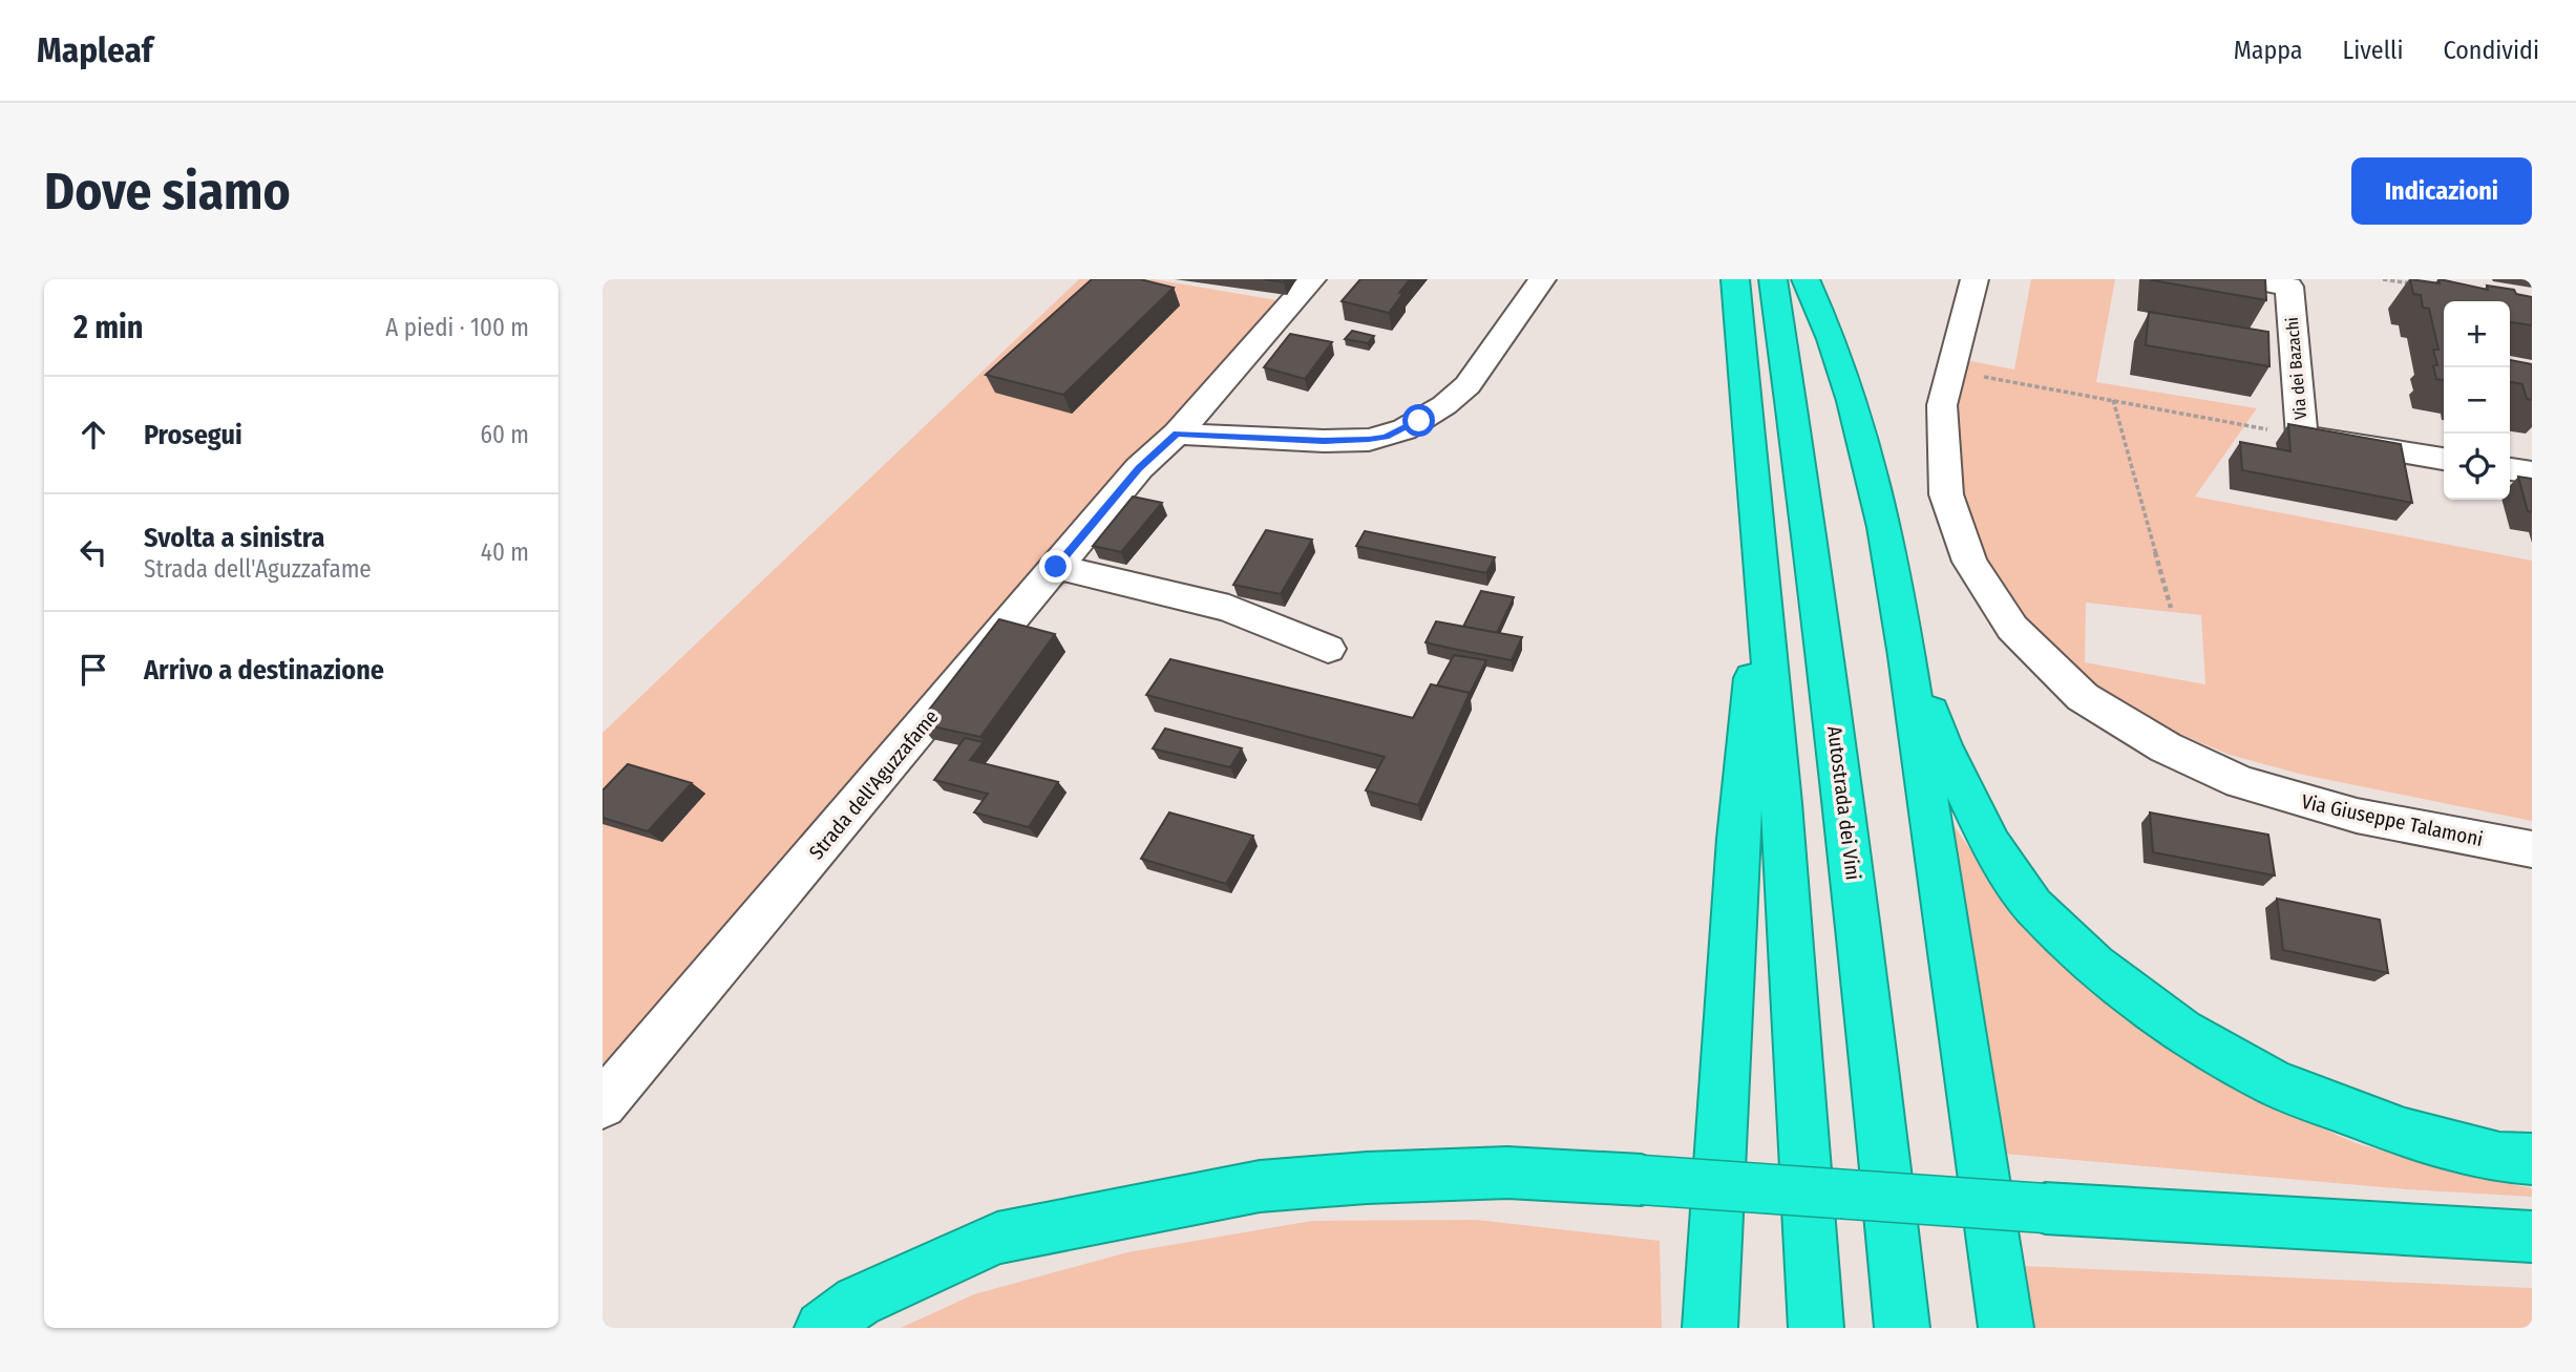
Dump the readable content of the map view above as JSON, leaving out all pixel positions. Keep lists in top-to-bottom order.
{
  "streets": {
    "highway": ["Autostrada dei Vini"],
    "street": ["Via dei Bazachi", "Strada dell'Aguzzafame", "Via Giuseppe Talamoni"]
  },
  "page": {
    "header": "Mapleaf",
    "nav": ["Mappa", "Livelli", "Condividi"],
    "buttons": "Indicazioni",
    "title": "Dove siamo",
    "heading": ["2 min", "A piedi · 100 m"],
    "map_buttons": ["+", "−"],
    "list": [
      ["Prosegui", "60 m"],
      ["Svolta a sinistra", "Strada dell'Aguzzafame", "40 m"],
      "Arrivo a destinazione"
    ]
  }
}
